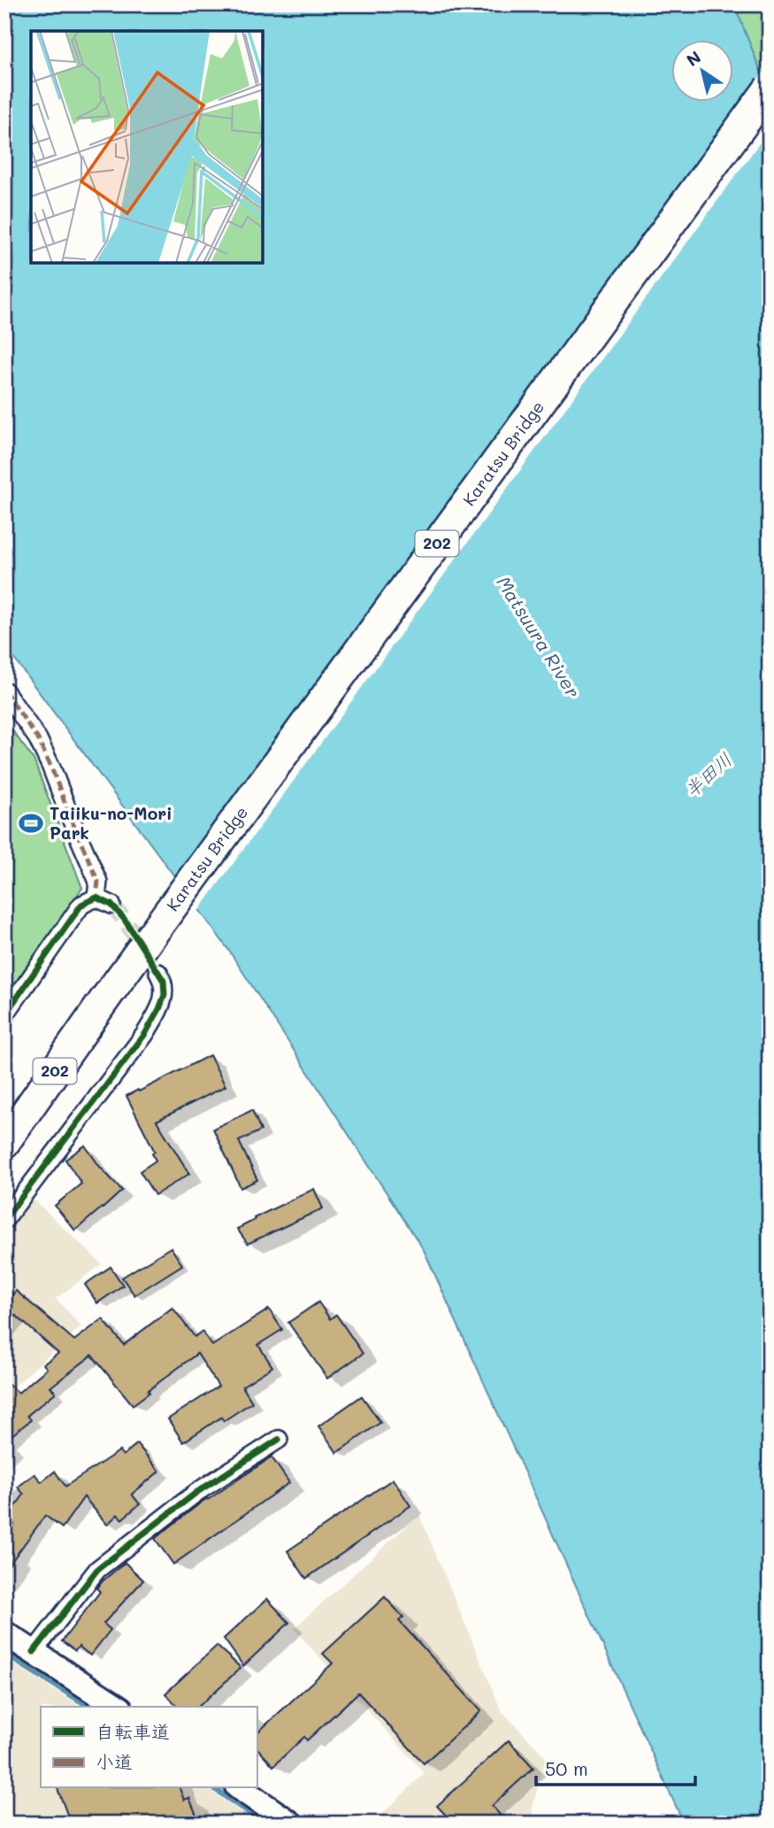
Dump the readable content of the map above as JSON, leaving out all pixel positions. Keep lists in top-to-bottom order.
{
  "streets": {
    "highway": ["Karatsu Bridge", "202"]
  },
  "crossings": [
    ["Karatsu Bridge", "202"]
  ],
  "water": ["Matsuura River", "半田川"],
  "places": {
    "sports": ["Taiiku-no-Mori Park"]
  },
  "legend": ["自転車道", "小道"],
  "scale_bar": "50 m",
  "north": "top left"
}
